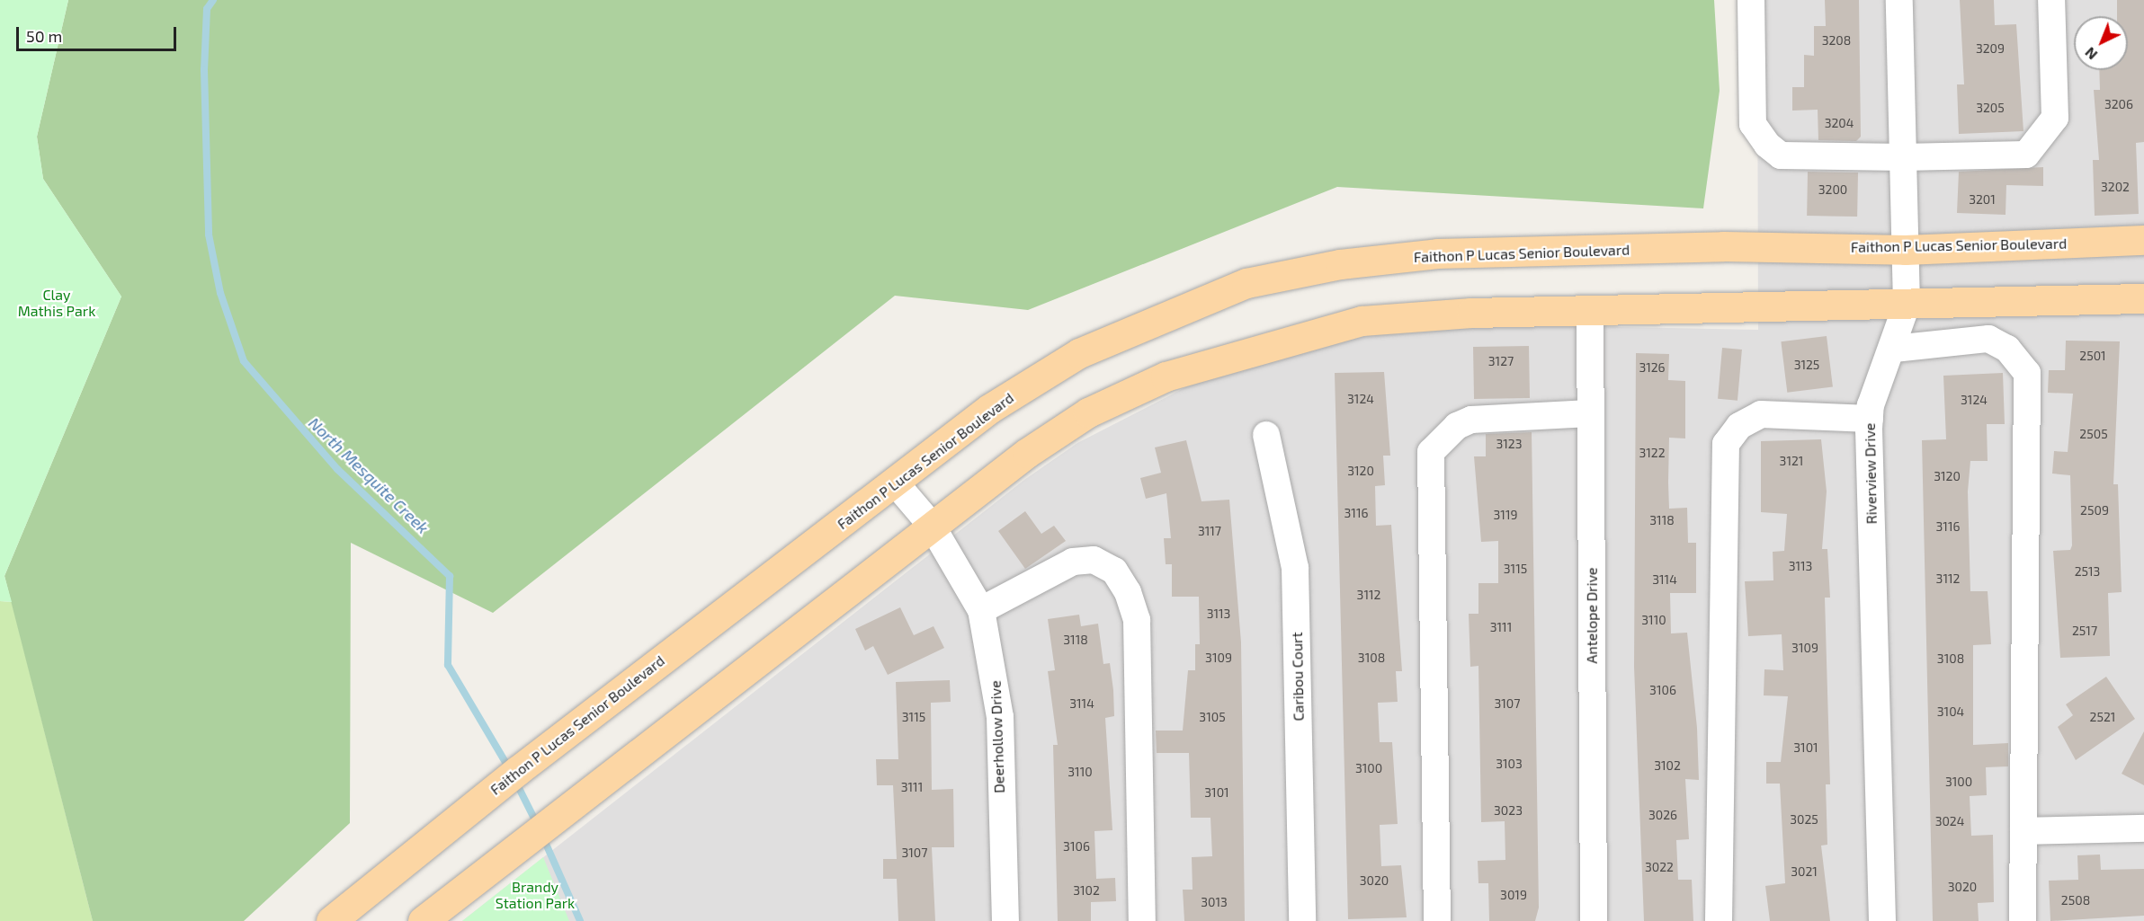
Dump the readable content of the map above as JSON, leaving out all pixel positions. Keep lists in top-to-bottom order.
{
  "streets": {
    "main road": ["Faithon P Lucas Senior Boulevard"],
    "street": [
      "Riverview Drive",
      "Antelope Drive",
      "Caribou Court",
      "Deerhollow Drive"
    ]
  },
  "crossings": [
    ["Faithon P Lucas Senior Boulevard", "Riverview Drive"],
    ["Faithon P Lucas Senior Boulevard", "Deerhollow Drive"]
  ],
  "water": ["North Mesquite Creek"],
  "parks": ["Clay Mathis Park", "Brandy Station Park"],
  "house_numbers": [
    "3208",
    "3209",
    "3206",
    "3205",
    "3204",
    "3202",
    "3200",
    "3201",
    "2501",
    "3127",
    "3125",
    "3126",
    "3124",
    "3124",
    "2505",
    "3123",
    "3122",
    "3121",
    "3120",
    "3120",
    "2509",
    "3116",
    "3119",
    "3118",
    "3116",
    "3117",
    "3113",
    "3115",
    "2513",
    "3112",
    "3114",
    "3112",
    "3113",
    "3110",
    "3111",
    "2517",
    "3118",
    "3109",
    "3109",
    "3108",
    "3108",
    "3106",
    "3114",
    "3107",
    "3104",
    "3115",
    "3105",
    "2521",
    "3101",
    "3103",
    "3102",
    "3100",
    "3110",
    "3100",
    "3111",
    "3101",
    "3023",
    "3026",
    "3025",
    "3024",
    "3106",
    "3107",
    "3022",
    "3021",
    "3020",
    "3020",
    "3102",
    "3019",
    "2508",
    "3013"
  ],
  "scale_bar": "50 m",
  "north": "bottom left"
}
